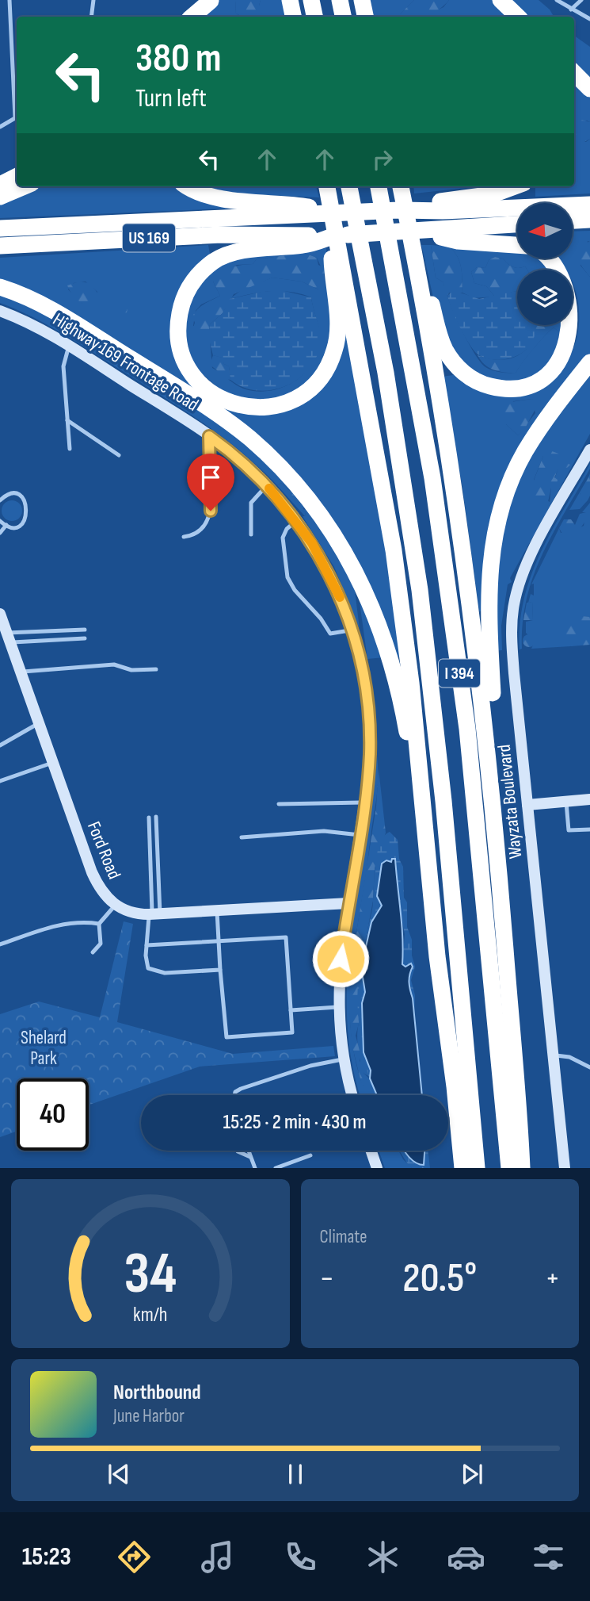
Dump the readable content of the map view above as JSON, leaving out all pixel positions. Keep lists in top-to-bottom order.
{
  "streets": {
    "highway": ["US 169", "I 394"],
    "street": ["Highway 169 Frontage Road", "Wayzata Boulevard", "Ford Road"]
  },
  "parks": ["Shelard Park"],
  "north": "left",
  "page": {
    "turn": ["380 m", "Turn left"],
    "limit": "40",
    "trip": "15:25 · 2 min · 430 m",
    "tile": "Climate",
    "heat": ["−", "20.5°", "+"],
    "song": ["Northbound", "June Harbor"],
    "tabs": "15:23",
    "gauge": ["34", "km/h"]
  }
}
